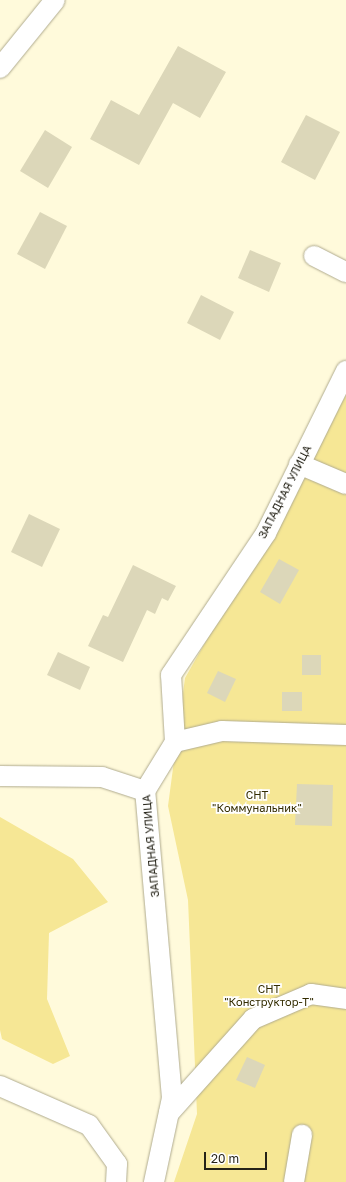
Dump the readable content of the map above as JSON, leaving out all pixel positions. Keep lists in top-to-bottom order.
{
  "streets": {
    "street": ["ЗАПАДНАЯ УЛИЦА"]
  },
  "parks": ["СНТ \"Коммунальник\"", "СНТ \"Конструктор-Т\""],
  "scale_bar": "20 m"
}
